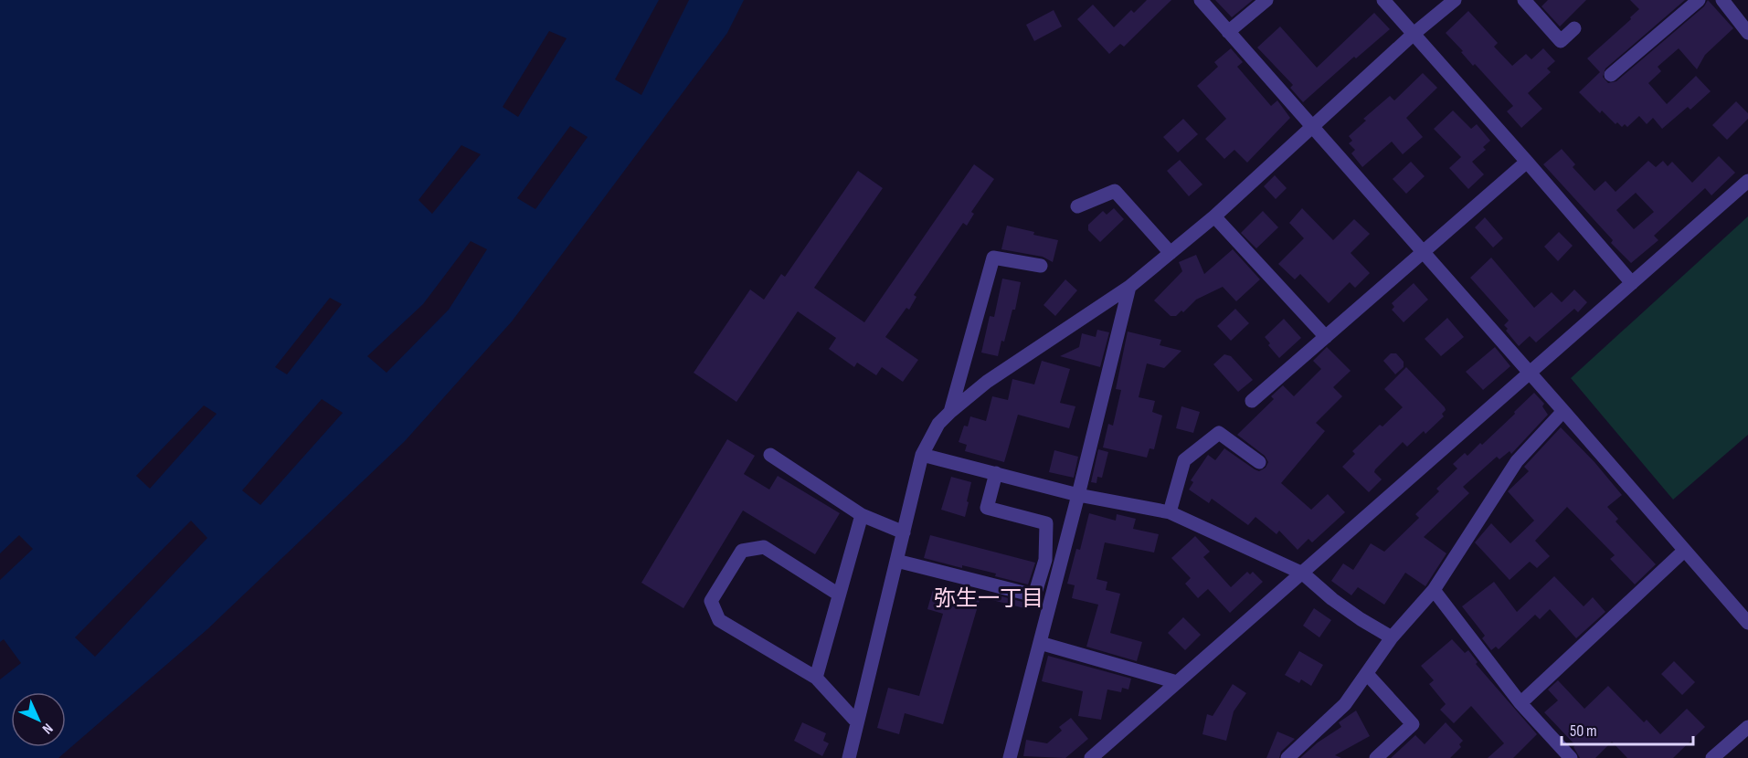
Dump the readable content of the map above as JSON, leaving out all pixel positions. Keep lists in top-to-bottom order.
{
  "districts": ["弥生一丁目"],
  "scale_bar": "50 m",
  "north": "bottom right"
}
